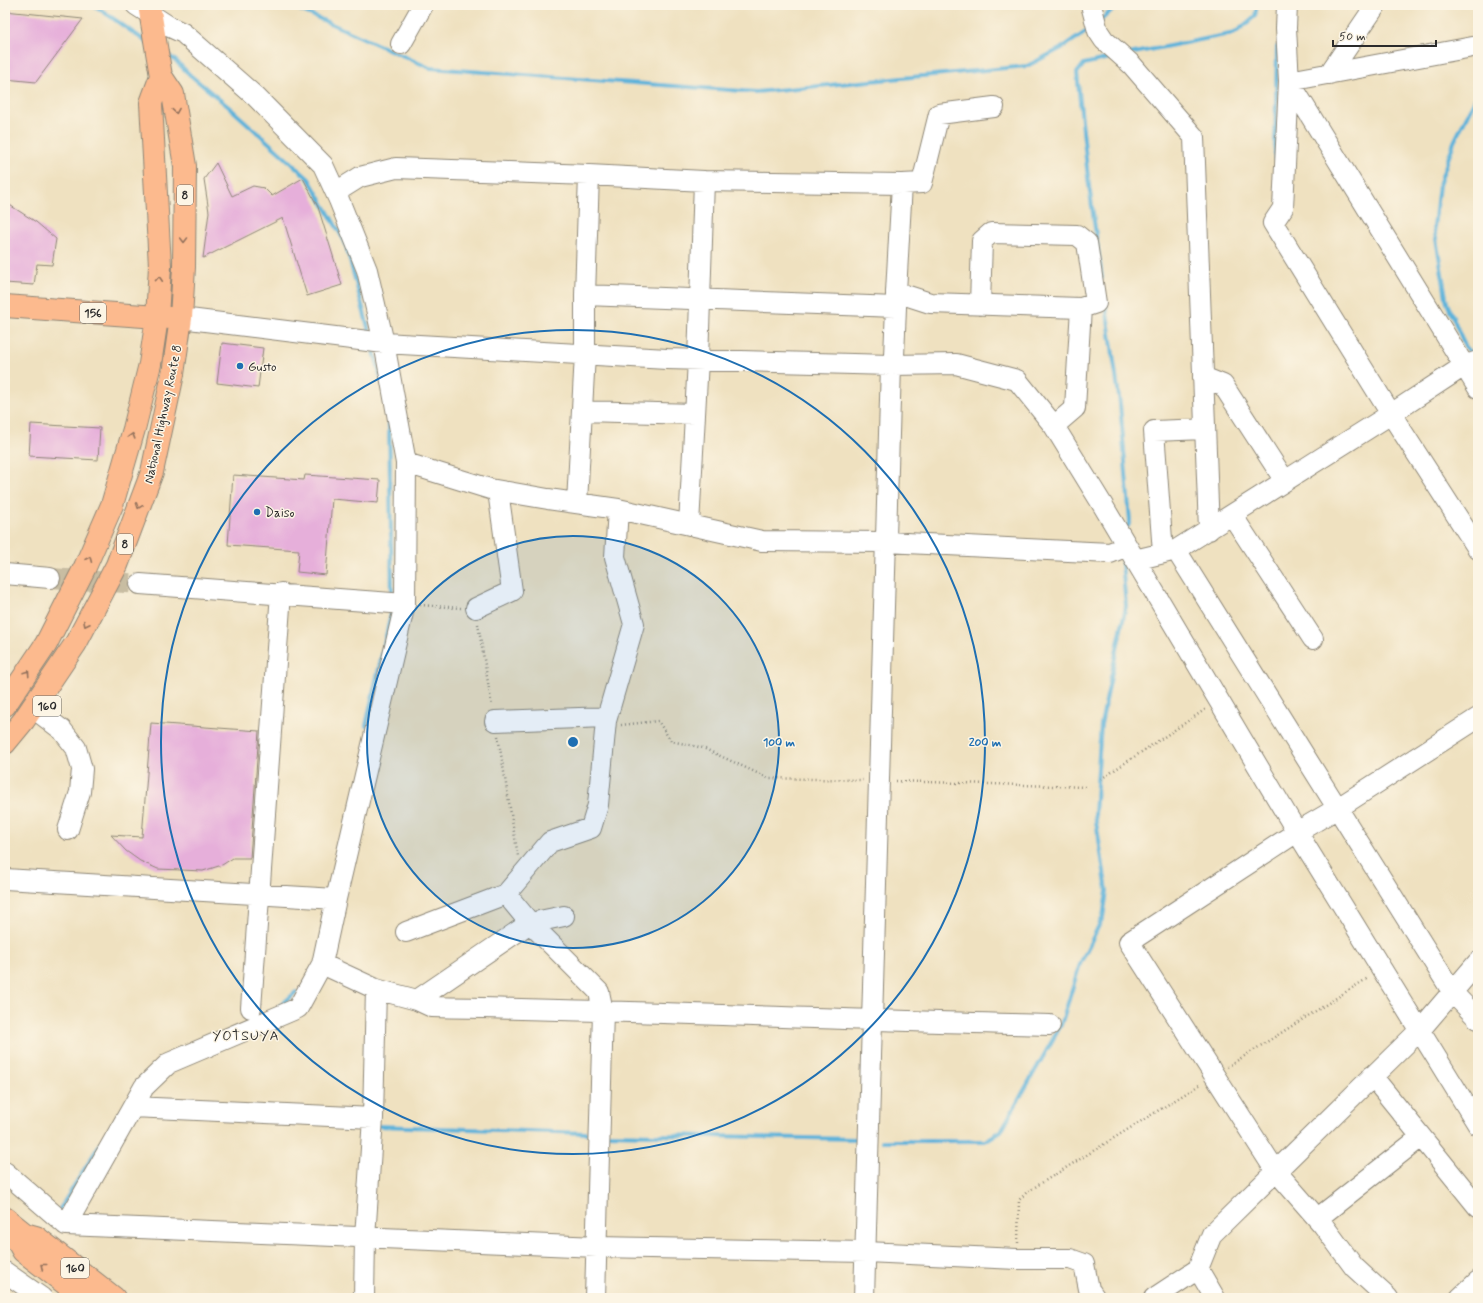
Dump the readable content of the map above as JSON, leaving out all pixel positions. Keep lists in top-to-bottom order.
{
  "streets": {
    "highway": [
      "8",
      "156",
      "National Highway Route 8",
      "160"
    ]
  },
  "crossings": [
    ["156", "National Highway Route 8"],
    ["National Highway Route 8", "160"]
  ],
  "districts": ["YOTSUYA"],
  "places": ["Gusto", "Daiso"],
  "scale_bar": "50 m",
  "rings": ["100 m", "200 m"]
}
